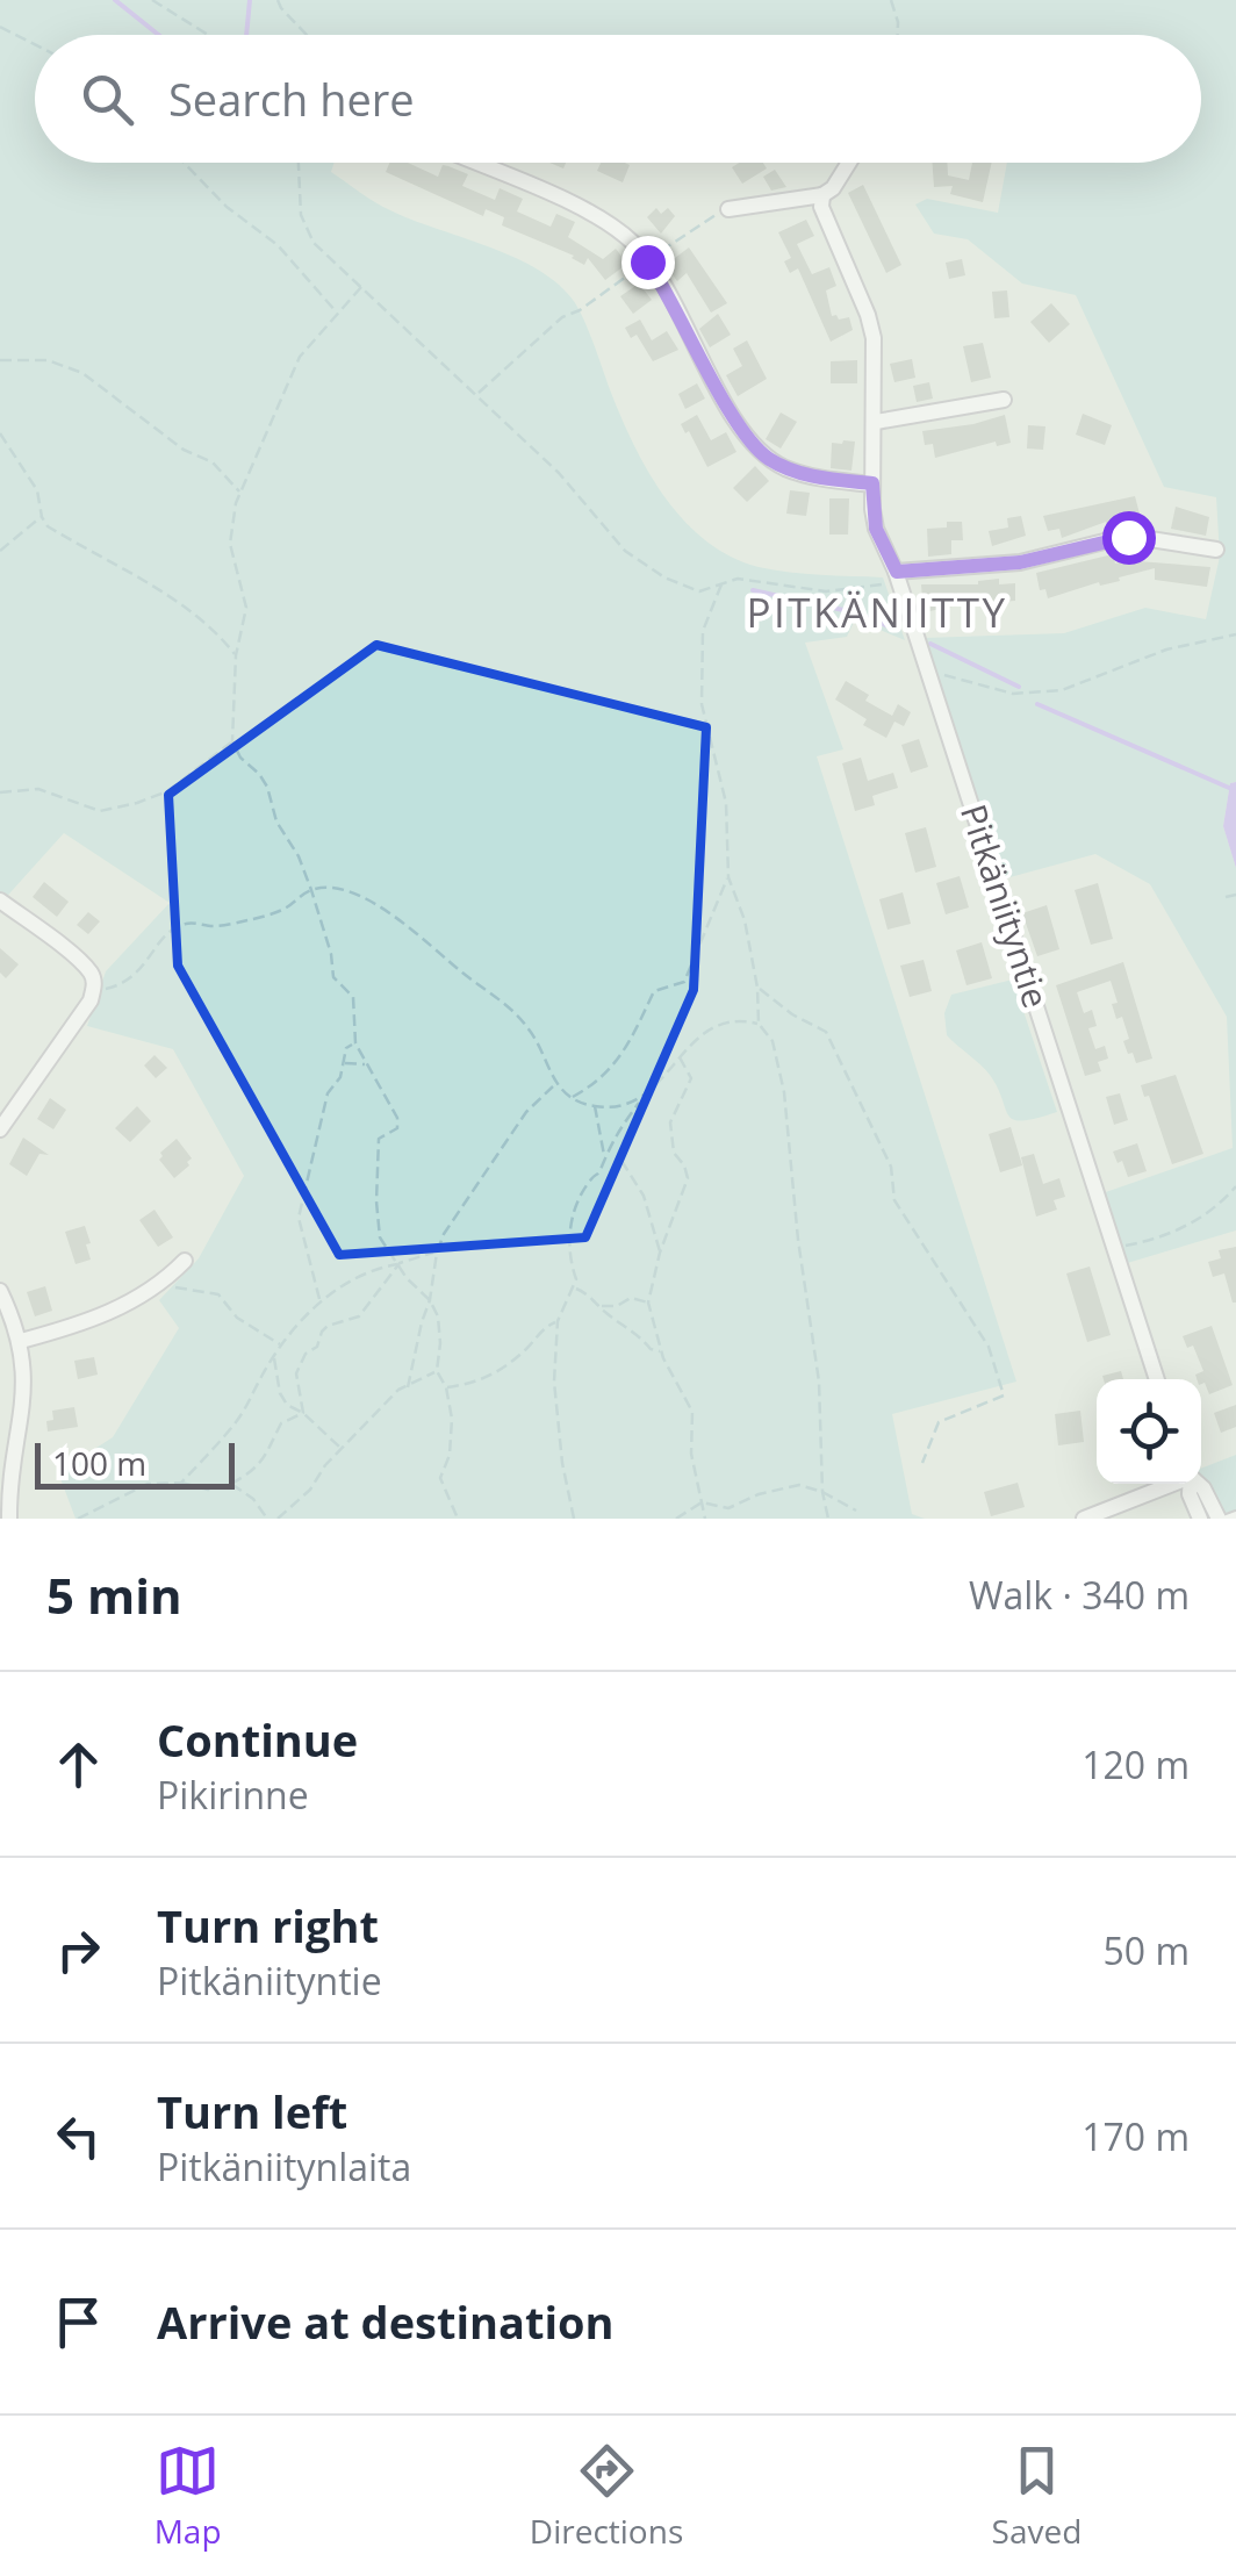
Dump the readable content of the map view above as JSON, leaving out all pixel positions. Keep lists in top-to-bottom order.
{
  "streets": {
    "street": ["Pitkäniityntie"]
  },
  "districts": ["PITKÄNIITTY"],
  "scale_bar": "100 m",
  "page": {
    "search": "Search here",
    "scale": "100 m",
    "heading": ["5 min", "Walk · 340 m"],
    "list": [
      ["Continue", "Pikirinne", "120 m"],
      ["Turn right", "Pitkäniityntie", "50 m"],
      ["Turn left", "Pitkäniitynlaita", "170 m"],
      "Arrive at destination"
    ],
    "nav": ["Map", "Directions", "Saved"]
  }
}
